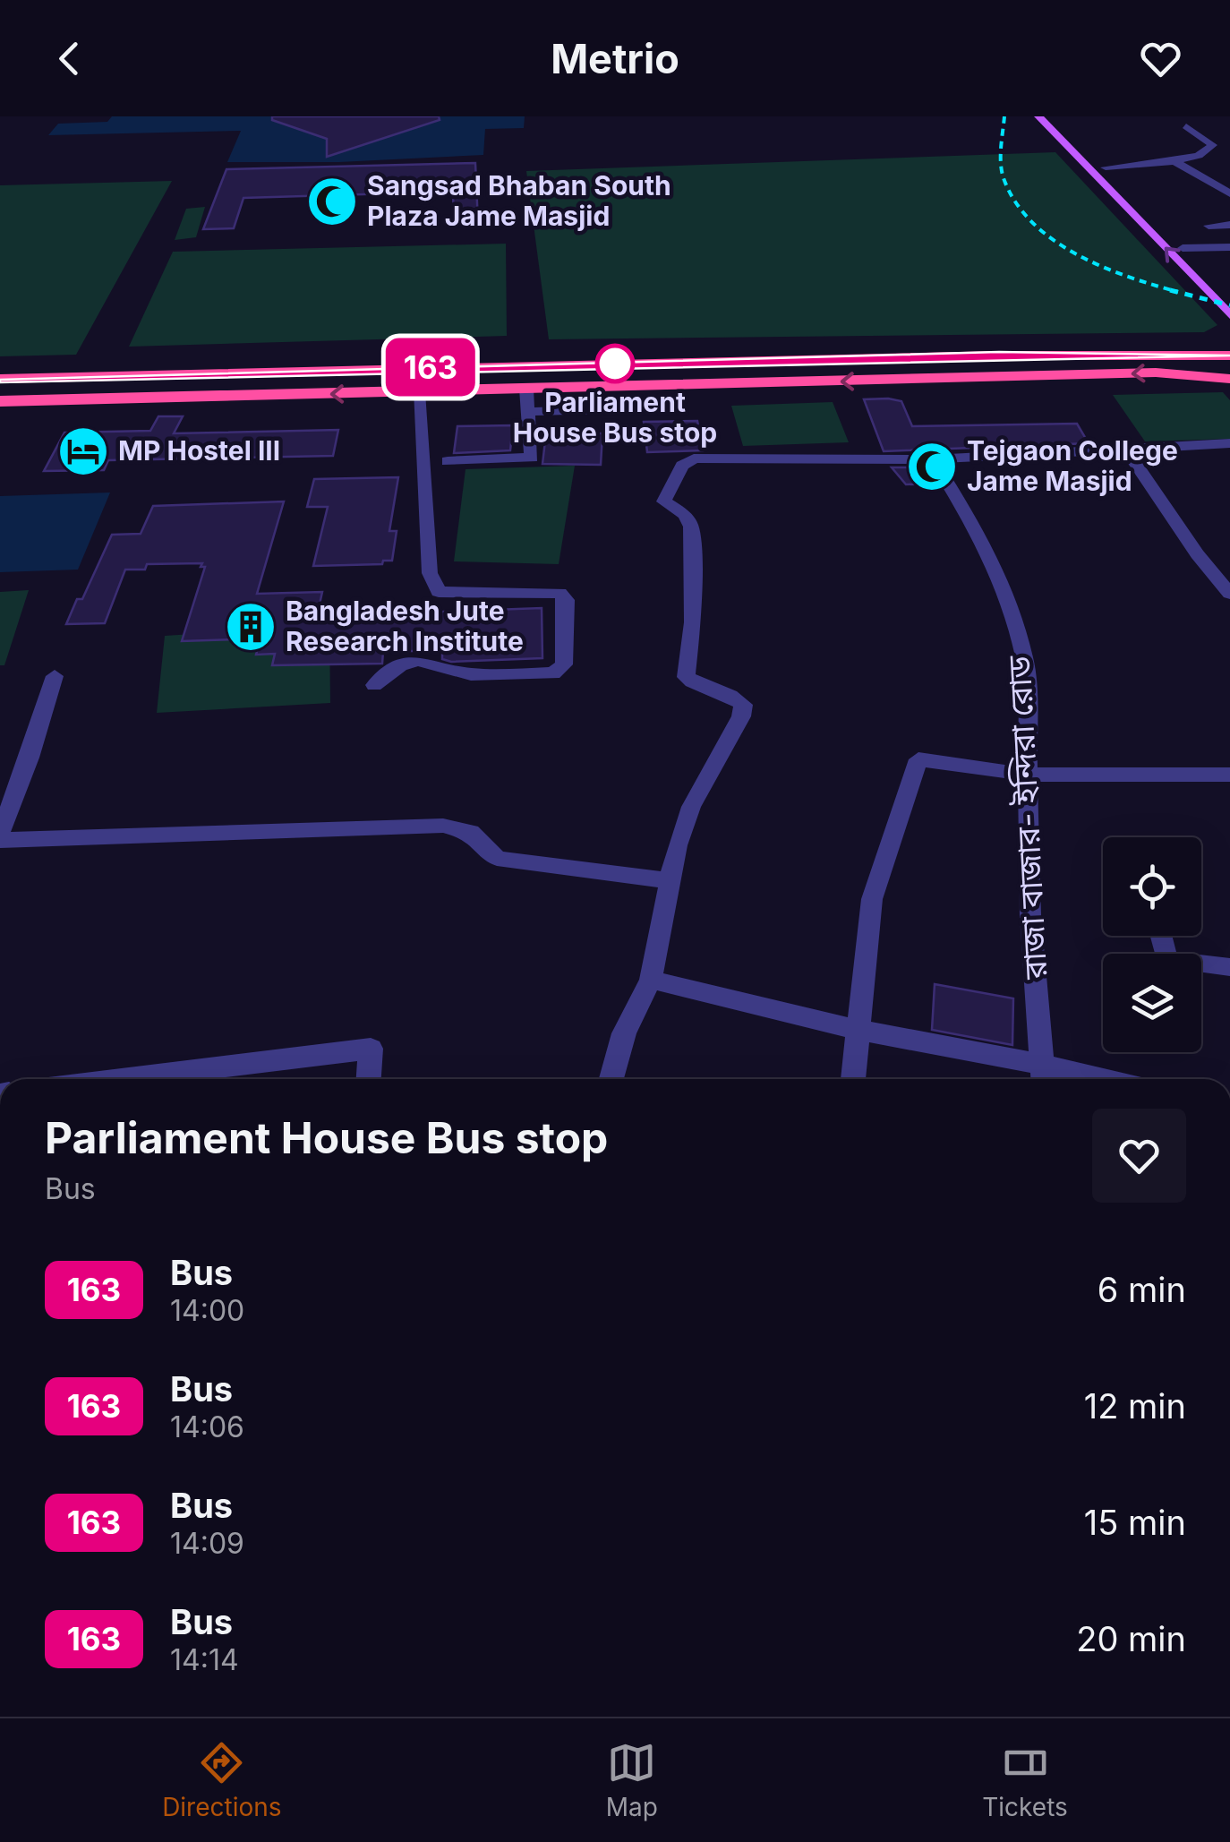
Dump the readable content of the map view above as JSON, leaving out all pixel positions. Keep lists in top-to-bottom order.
{
  "streets": {
    "street": ["রাজা বাজার- ইন্দিরা রোড"]
  },
  "places": {
    "mosque": ["Sangsad Bhaban South Plaza Jame Masjid", "Tejgaon College Jame Masjid"],
    "other": ["Parliament House Bus stop"],
    "hotel": ["MP Hostel III"],
    "building": ["Bangladesh Jute Research Institute"]
  },
  "lines": ["bus line 163"],
  "page": {
    "header": "Metrio",
    "on_map": "163",
    "heading": ["Parliament House Bus stop", "Bus"],
    "list": [
      {
        "mark": "163",
        "name": "Bus",
        "note": "14:00",
        "value": "6 min"
      },
      {
        "mark": "163",
        "name": "Bus",
        "note": "14:06",
        "value": "12 min"
      },
      {
        "mark": "163",
        "name": "Bus",
        "note": "14:09",
        "value": "15 min"
      },
      {
        "mark": "163",
        "name": "Bus",
        "note": "14:14",
        "value": "20 min"
      }
    ],
    "tabs": ["Directions", "Map", "Tickets"]
  }
}
